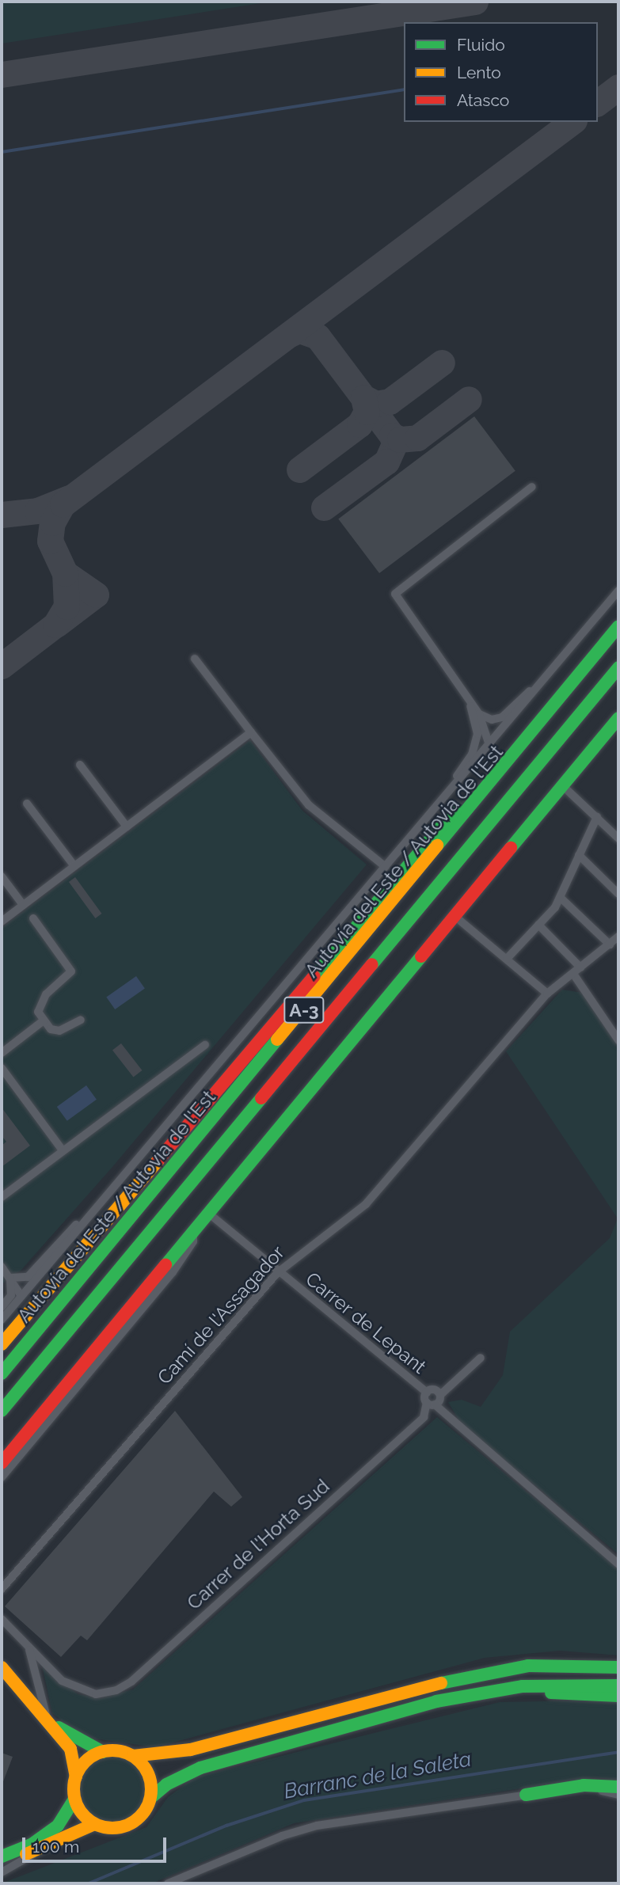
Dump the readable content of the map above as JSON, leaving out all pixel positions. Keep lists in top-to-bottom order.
{
  "streets": {
    "main road": ["Autovía del Este / Autovia de l'Est", "A-3"],
    "street": ["Camí de l'Assagador", "Carrer de Lepant", "Carrer de l'Horta Sud"]
  },
  "crossings": [
    ["Camí de l'Assagador", "Carrer de Lepant"],
    ["Carrer de Lepant", "Carrer de l'Horta Sud"]
  ],
  "water": ["Barranc de la Saleta"],
  "legend": ["Fluido", "Lento", "Atasco"],
  "scale_bar": "100 m"
}
